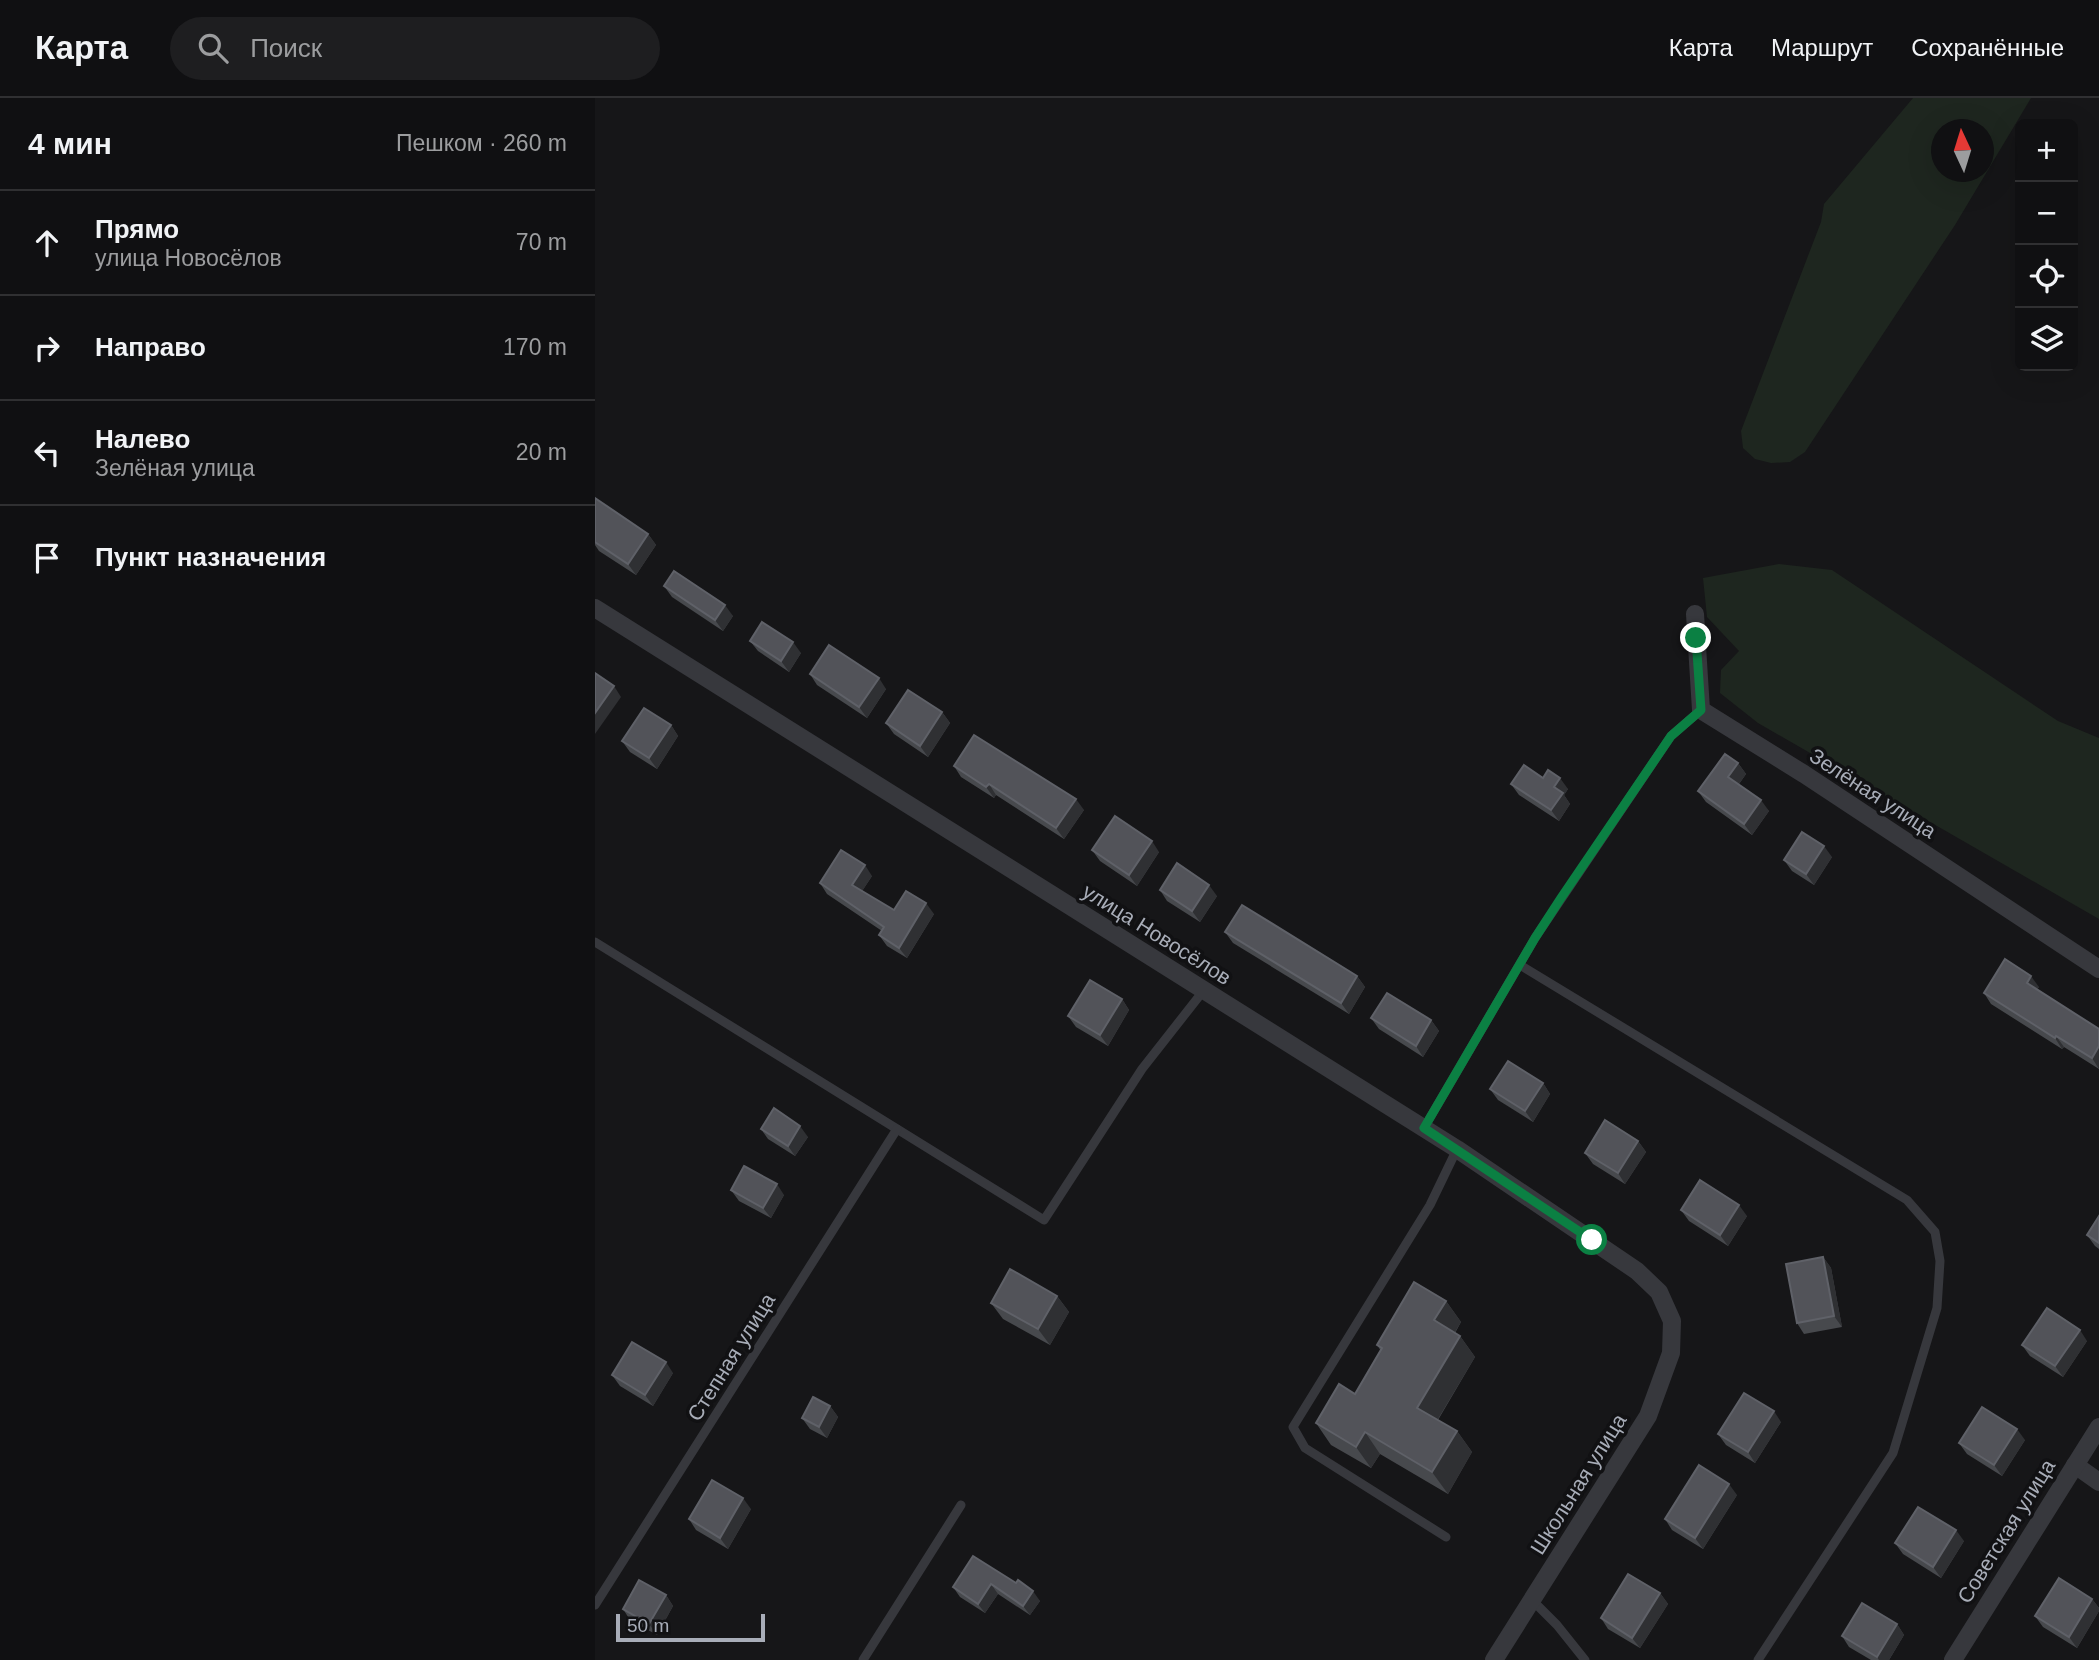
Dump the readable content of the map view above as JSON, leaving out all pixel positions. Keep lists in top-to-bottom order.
{
  "streets": {
    "street": [
      "Зелёная улица",
      "улица Новосёлов",
      "Школьная улица",
      "Советская улица"
    ],
    "lane": ["Степная улица"]
  },
  "crossings": [
    ["улица Новосёлов", "Школьная улица"]
  ],
  "scale_bar": "50 m",
  "north": "top",
  "page": {
    "header": "Карта",
    "search": "Поиск",
    "nav": ["Карта", "Маршрут", "Сохранённые"],
    "heading": ["4 мин", "Пешком · 260 m"],
    "map_buttons": ["+", "−"],
    "list": [
      ["Прямо", "улица Новосёлов", "70 m"],
      ["Направо", "170 m"],
      ["Налево", "Зелёная улица", "20 m"],
      "Пункт назначения"
    ],
    "scale": "50 m"
  }
}
